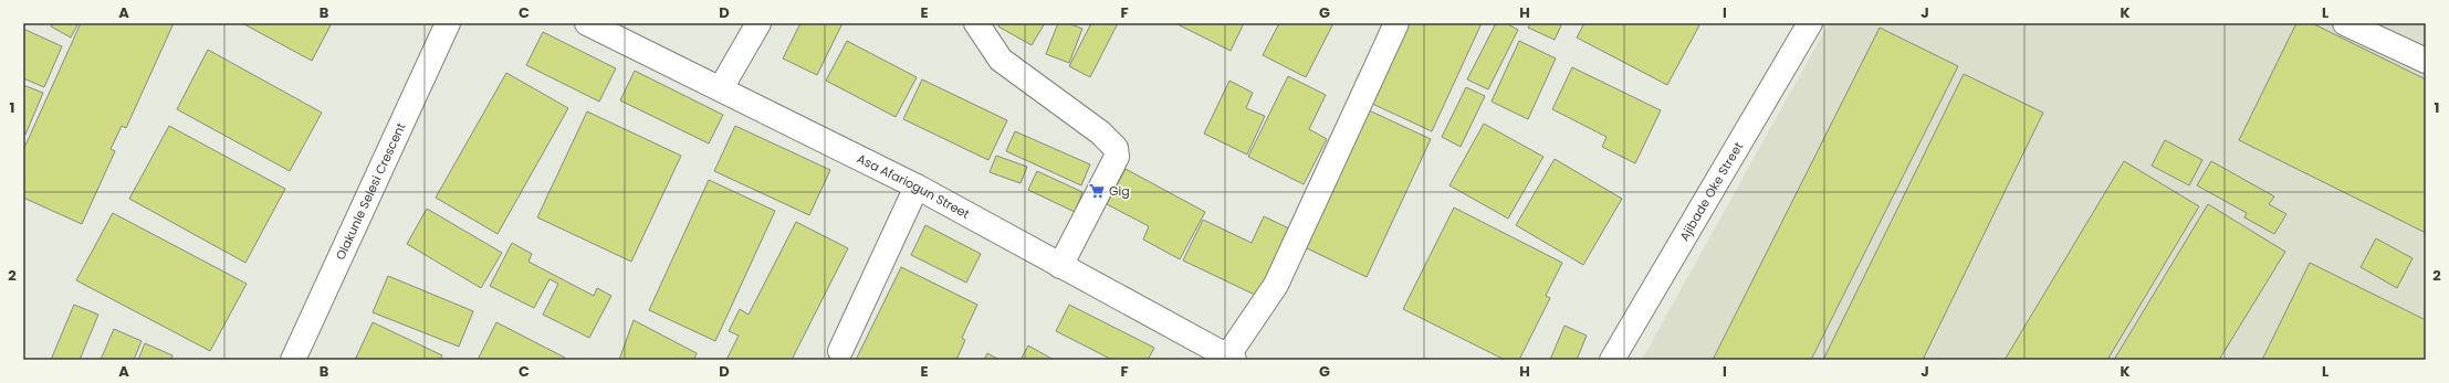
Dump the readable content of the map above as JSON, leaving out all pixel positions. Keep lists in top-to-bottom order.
{
  "streets": {
    "street": ["Asa Afariogun Street", "Olakunle Selesi Crescent", "Ajibade Oke Street"]
  },
  "places": {
    "supermarket": ["Gig"]
  },
  "grid": {
    "columns": [
      "A",
      "B",
      "C",
      "D",
      "E",
      "F",
      "G",
      "H",
      "I",
      "J",
      "K",
      "L"
    ],
    "rows": ["1", "2"]
  }
}
